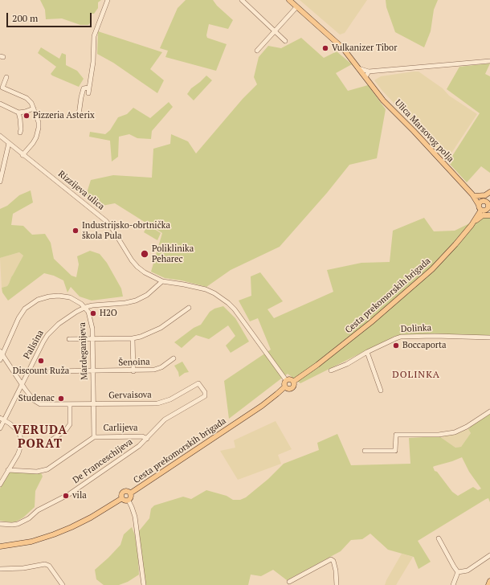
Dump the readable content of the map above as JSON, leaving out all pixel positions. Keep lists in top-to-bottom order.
{
  "streets": {
    "main road": ["Ulica Marsovog polja", "Cesta prekomorskih brigada"],
    "street": [
      "Rizzijeva ulica",
      "Dolinka",
      "Palisina",
      "Mardeganijeva",
      "Šenoina",
      "Gervaisova",
      "Carlijeva",
      "De Franceschijeva"
    ]
  },
  "crossings": [
    ["Rizzijeva ulica", "Cesta prekomorskih brigada"],
    ["Rizzijeva ulica", "Palisina"],
    ["Palisina", "Mardeganijeva"],
    ["Palisina", "Gervaisova"],
    ["Mardeganijeva", "Šenoina"],
    ["Mardeganijeva", "Gervaisova"],
    ["Mardeganijeva", "Carlijeva"],
    ["Gervaisova", "De Franceschijeva"],
    ["Carlijeva", "De Franceschijeva"]
  ],
  "districts": ["DOLINKA", "VERUDA PORAT"],
  "places": [
    "Vulkanizer Tibor",
    "Pizzeria Asterix",
    "Industrijsko-obrtnička škola Pula",
    "Poliklinika Peharec",
    "H2O",
    "Boccaporta",
    "Discount Ruža",
    "Studenac",
    "vila"
  ],
  "scale_bar": "200 m"
}
